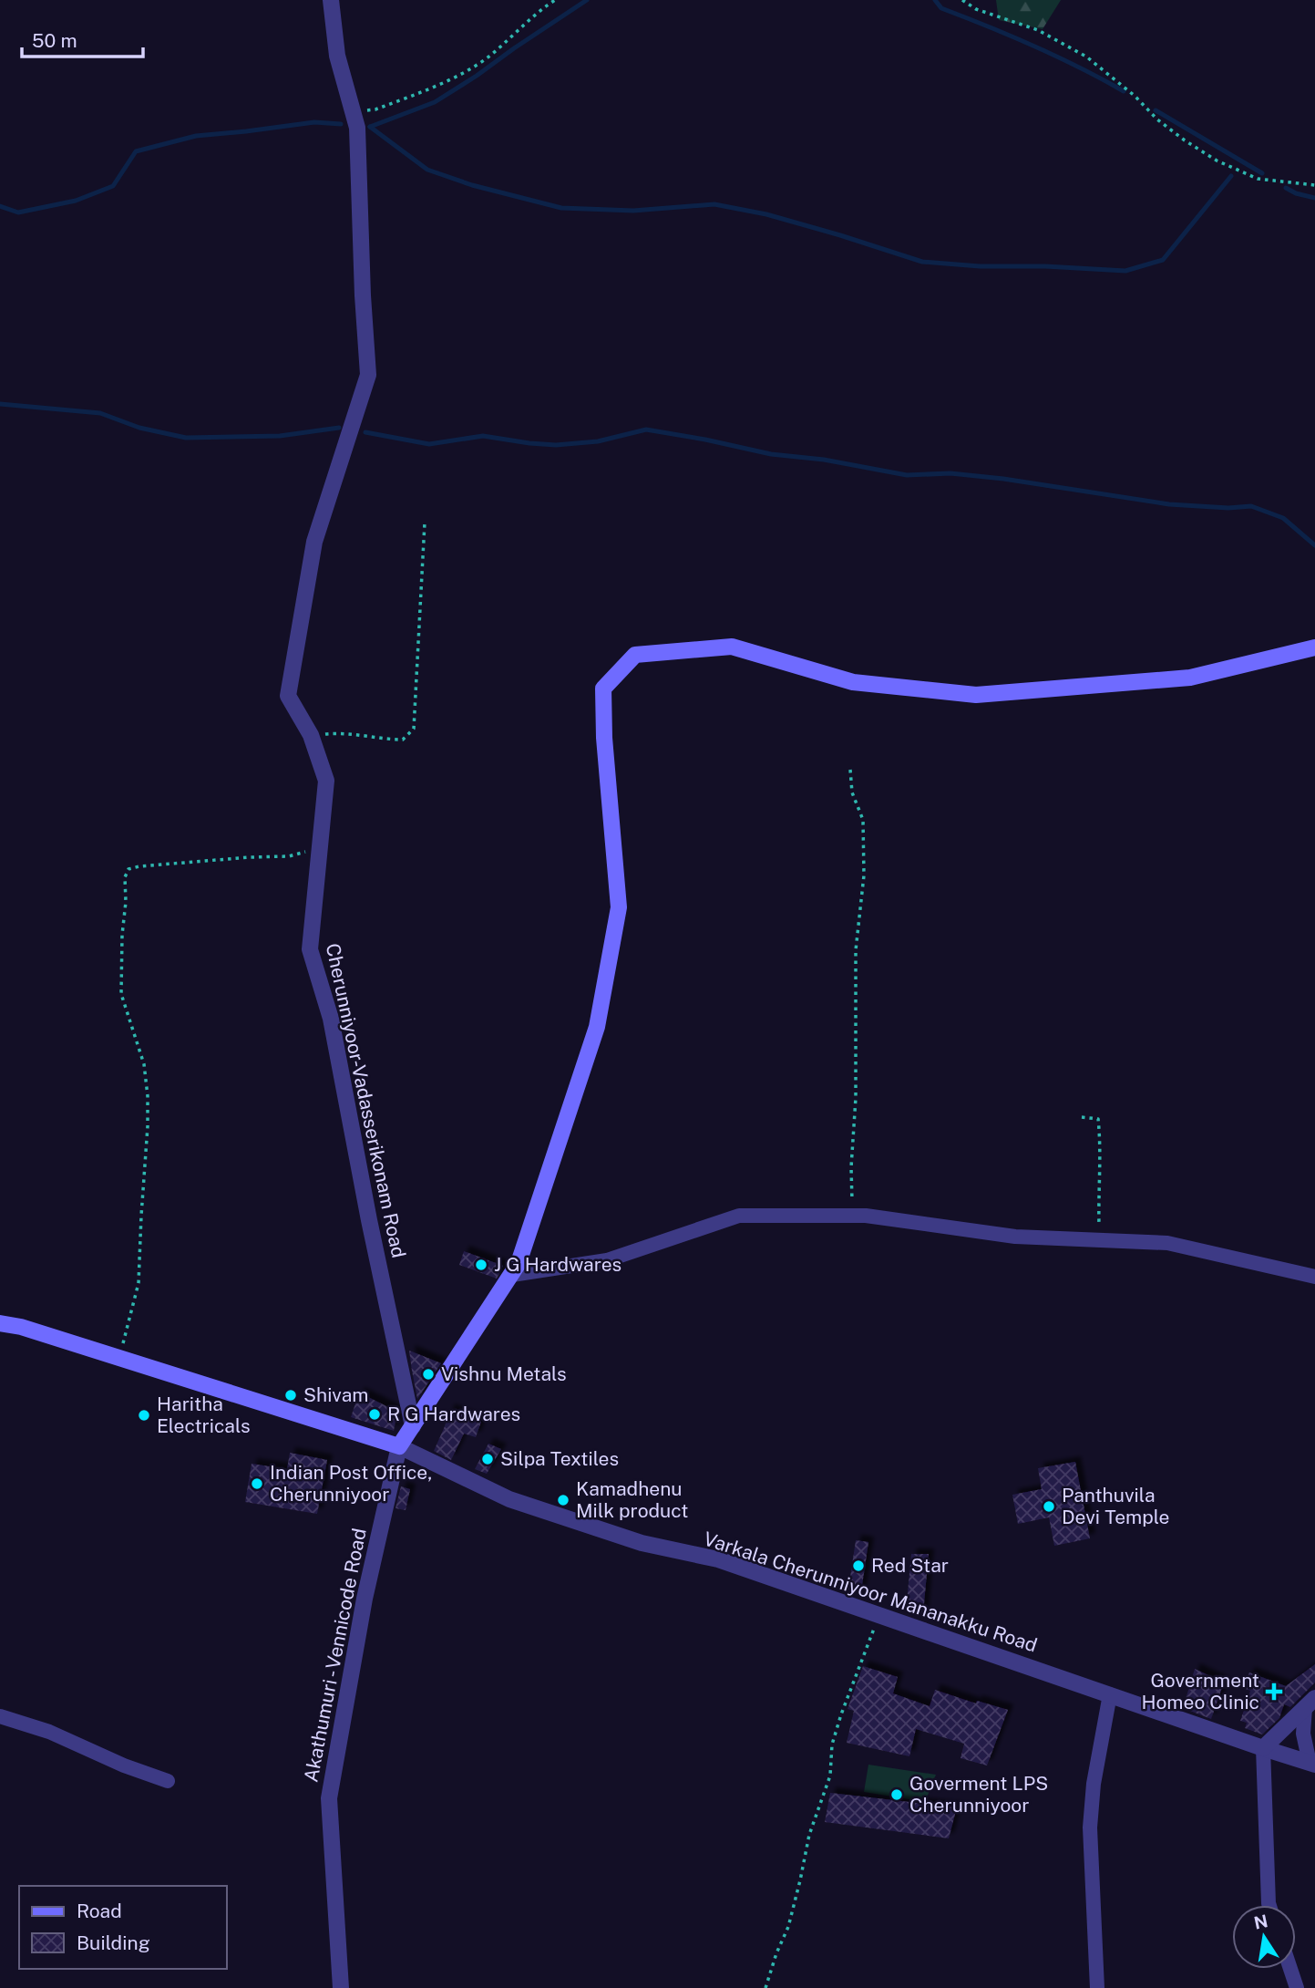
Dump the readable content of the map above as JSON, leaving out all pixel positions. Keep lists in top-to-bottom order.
{
  "streets": {
    "main road": ["Varkala Cherunniyoor Mananakku Road"],
    "street": ["Cherunniyoor-Vadasserikonam Road", "Akathumuri - Vennicode Road"]
  },
  "crossings": [
    ["Varkala Cherunniyoor Mananakku Road", "Akathumuri - Vennicode Road"]
  ],
  "places": {
    "other": [
      "J G Hardwares",
      "Vishnu Metals",
      "Shivam",
      "R G Hardwares",
      "Haritha Electricals",
      "Silpa Textiles",
      "Indian Post Office, Cherunniyoor",
      "Kamadhenu Milk product",
      "Panthuvila Devi Temple",
      "Red Star",
      "Goverment LPS Cherunniyoor"
    ],
    "health": ["Government Homeo Clinic"]
  },
  "legend": ["Road", "Building"],
  "scale_bar": "50 m",
  "north": "top"
}
